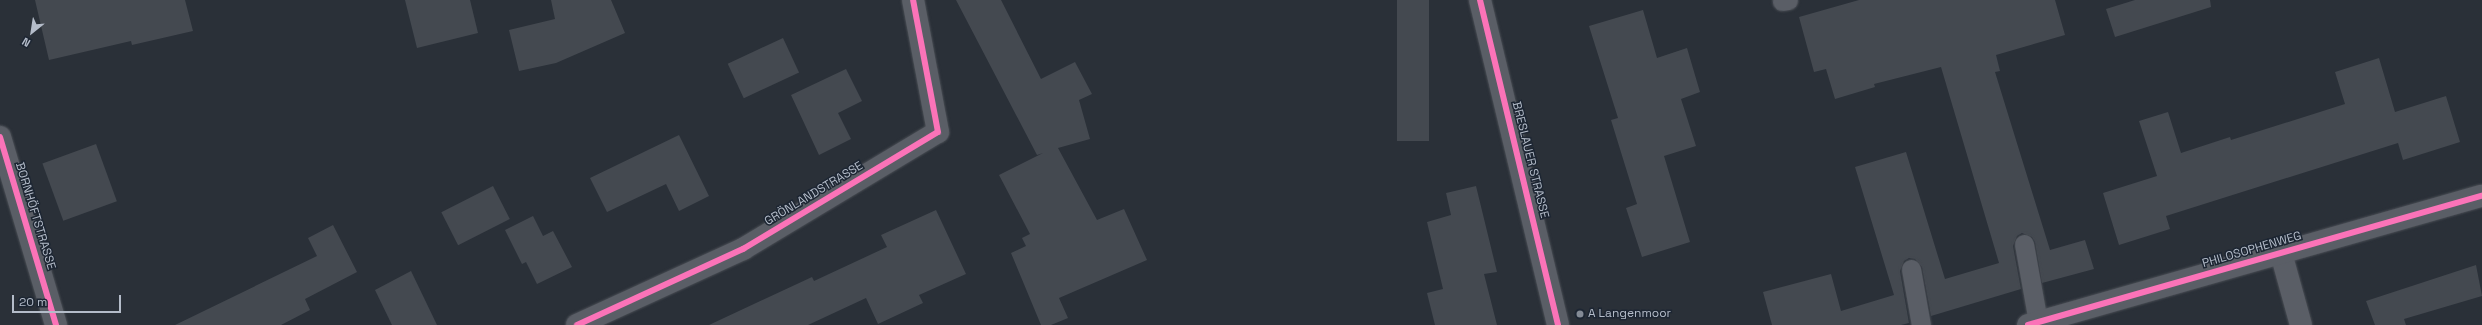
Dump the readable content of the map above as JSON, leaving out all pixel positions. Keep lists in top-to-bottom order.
{
  "streets": {
    "street": [
      "BRESLAUER STRASSE",
      "GRÖNLANDSTRASSE",
      "BORNHÖFTSTRASSE",
      "PHILOSOPHENWEG"
    ]
  },
  "places": ["A Langenmoor"],
  "scale_bar": "20 m",
  "north": "bottom left"
}
